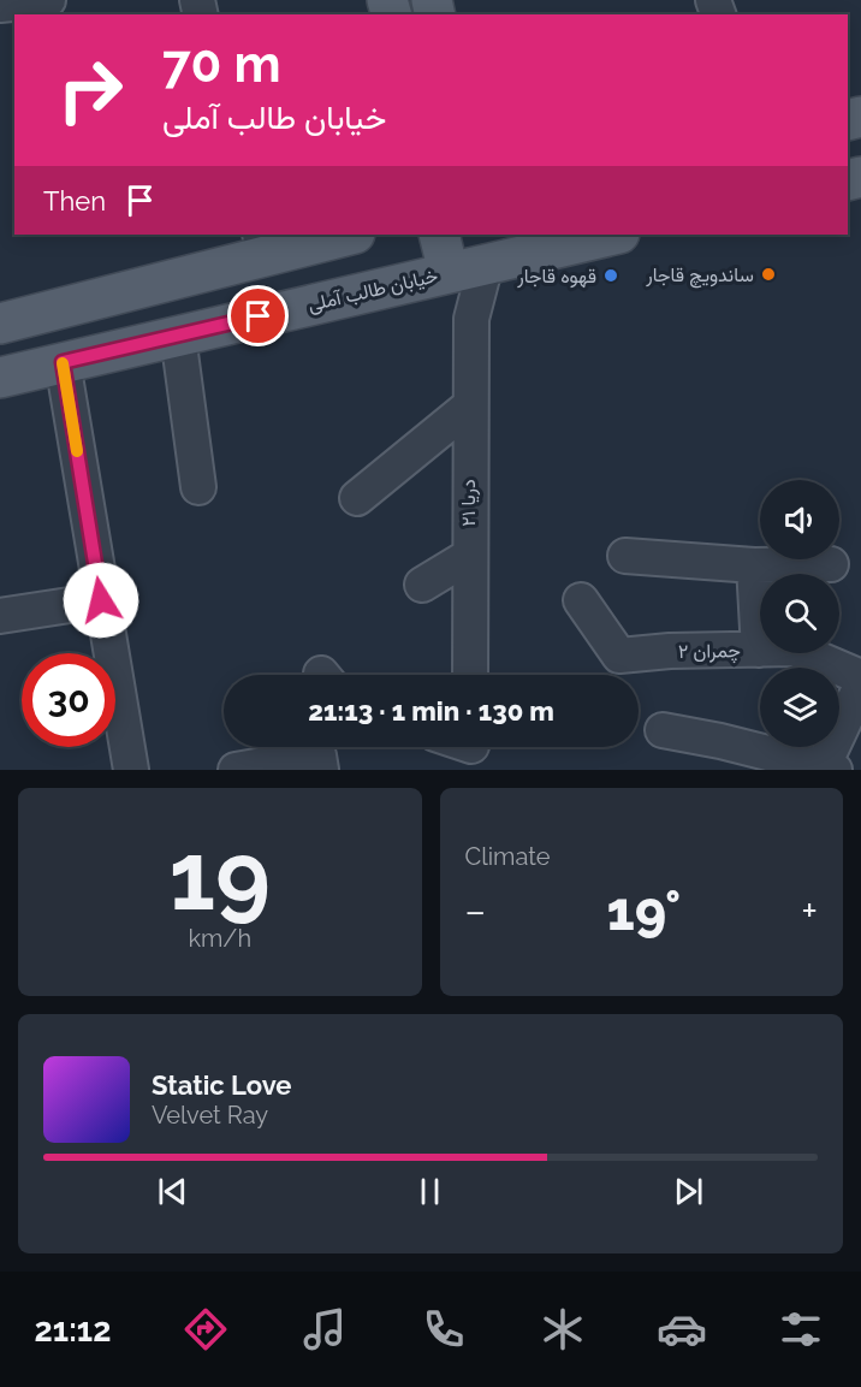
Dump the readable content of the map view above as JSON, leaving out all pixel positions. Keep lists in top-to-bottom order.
{
  "streets": {
    "main road": ["خیابان طالب آملی"],
    "street": ["دریا ۲۱", "چمران ۲"]
  },
  "crossings": [
    ["خیابان طالب آملی", "دریا ۲۱"]
  ],
  "places": ["ساندویچ قاجار", "قهوه قاجار"],
  "page": {
    "turn": ["70 m", "خیابان طالب آملی"],
    "then": "Then",
    "limit": "30",
    "trip": "21:13 · 1 min · 130 m",
    "tile": [
      ["19", "km/h"],
      "Climate"
    ],
    "heat": ["−", "19°", "+"],
    "song": ["Static Love", "Velvet Ray"],
    "tabs": "21:12"
  }
}
